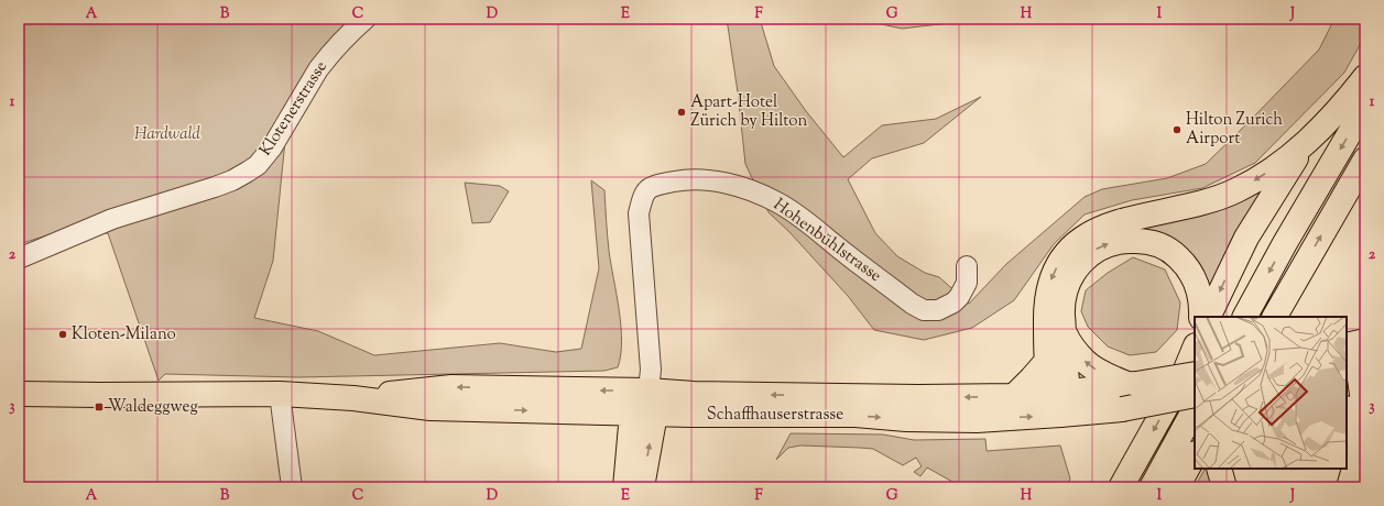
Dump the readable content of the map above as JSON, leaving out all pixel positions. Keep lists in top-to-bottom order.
{
  "streets": {
    "main road": ["Schaffhauserstrasse"],
    "street": ["Klotenerstrasse", "Hohenbühlstrasse"]
  },
  "crossings": [
    ["Hohenbühlstrasse", "Schaffhauserstrasse"]
  ],
  "parks": ["Hardwald"],
  "places": {
    "other": ["Apart-Hotel Zürich by Hilton", "Hilton Zurich Airport", "Kloten-Milano"],
    "transit": ["Waldeggweg"]
  },
  "grid": {
    "columns": [
      "A",
      "B",
      "C",
      "D",
      "E",
      "F",
      "G",
      "H",
      "I",
      "J"
    ],
    "rows": ["1", "2", "3"]
  }
}
